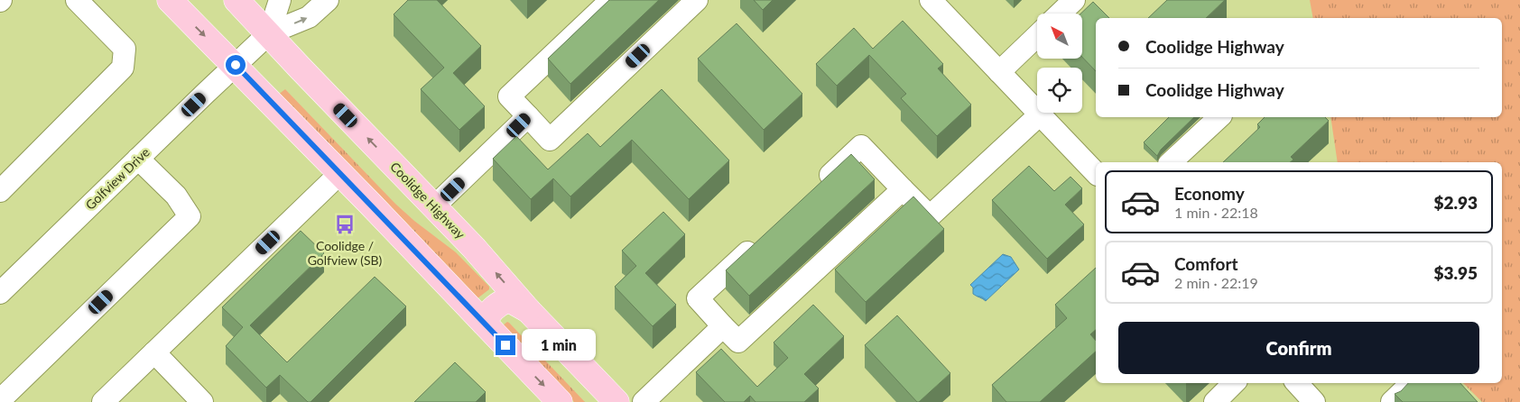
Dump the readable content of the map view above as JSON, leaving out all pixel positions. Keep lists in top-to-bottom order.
{
  "streets": {
    "main road": ["Coolidge Highway"],
    "street": ["Golfview Drive"]
  },
  "crossings": [
    ["Golfview Drive", "Coolidge Highway"]
  ],
  "places": {
    "bus stop": ["Coolidge / Golfview (SB)"]
  },
  "north": "top left",
  "page": {
    "banner": ["Coolidge Highway", "Coolidge Highway"],
    "list": [
      {
        "name": "Economy",
        "note": "1 min · 22:18",
        "value": "$2.93"
      },
      {
        "name": "Comfort",
        "note": "2 min · 22:19",
        "value": "$3.95"
      }
    ],
    "buttons": "Confirm",
    "bubble": "1 min"
  }
}
